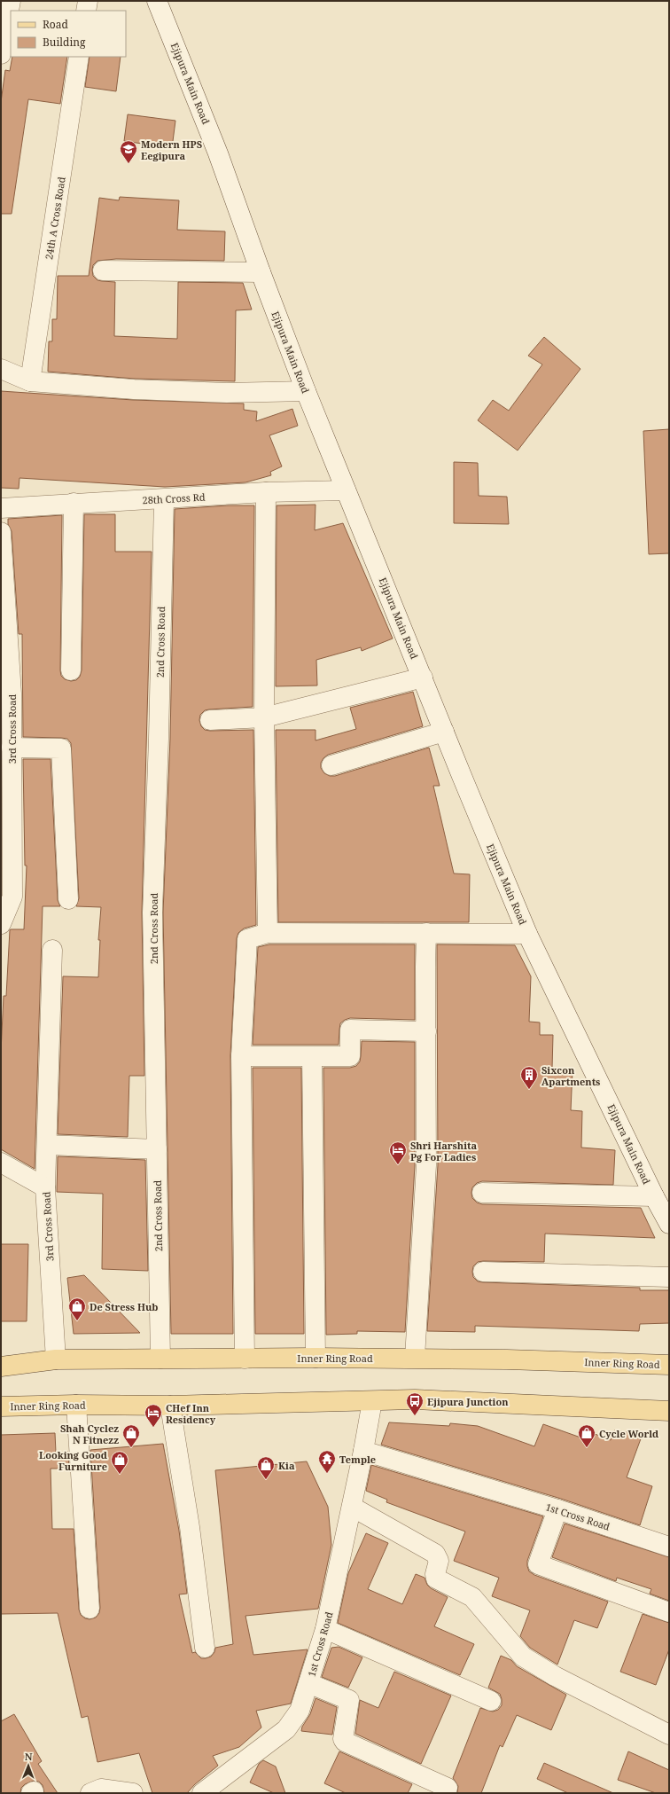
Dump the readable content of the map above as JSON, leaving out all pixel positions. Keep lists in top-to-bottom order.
{
  "streets": {
    "main road": ["Inner Ring Road"],
    "street": [
      "Ejipura Main Road",
      "24th A Cross Road",
      "28th Cross Rd",
      "2nd Cross Road",
      "3rd Cross Road",
      "1st Cross Road"
    ]
  },
  "crossings": [
    ["Ejipura Main Road", "28th Cross Rd"],
    ["28th Cross Rd", "2nd Cross Road"],
    ["2nd Cross Road", "Inner Ring Road"],
    ["3rd Cross Road", "Inner Ring Road"],
    ["Inner Ring Road", "1st Cross Road"]
  ],
  "places": {
    "school or university": ["Modern HPS Eegipura"],
    "building": ["Sixcon Apartments"],
    "hotel": ["Shri Harshita Pg For Ladies", "CHef Inn Residency"],
    "shop": [
      "De Stress Hub",
      "Shah Cyclez N Fitnezz",
      "Cycle World",
      "Looking Good Furniture",
      "Kia"
    ],
    "bus stop": ["Ejipura Junction"],
    "temple": ["Temple"]
  },
  "legend": ["Road", "Building"],
  "north": "top"
}
